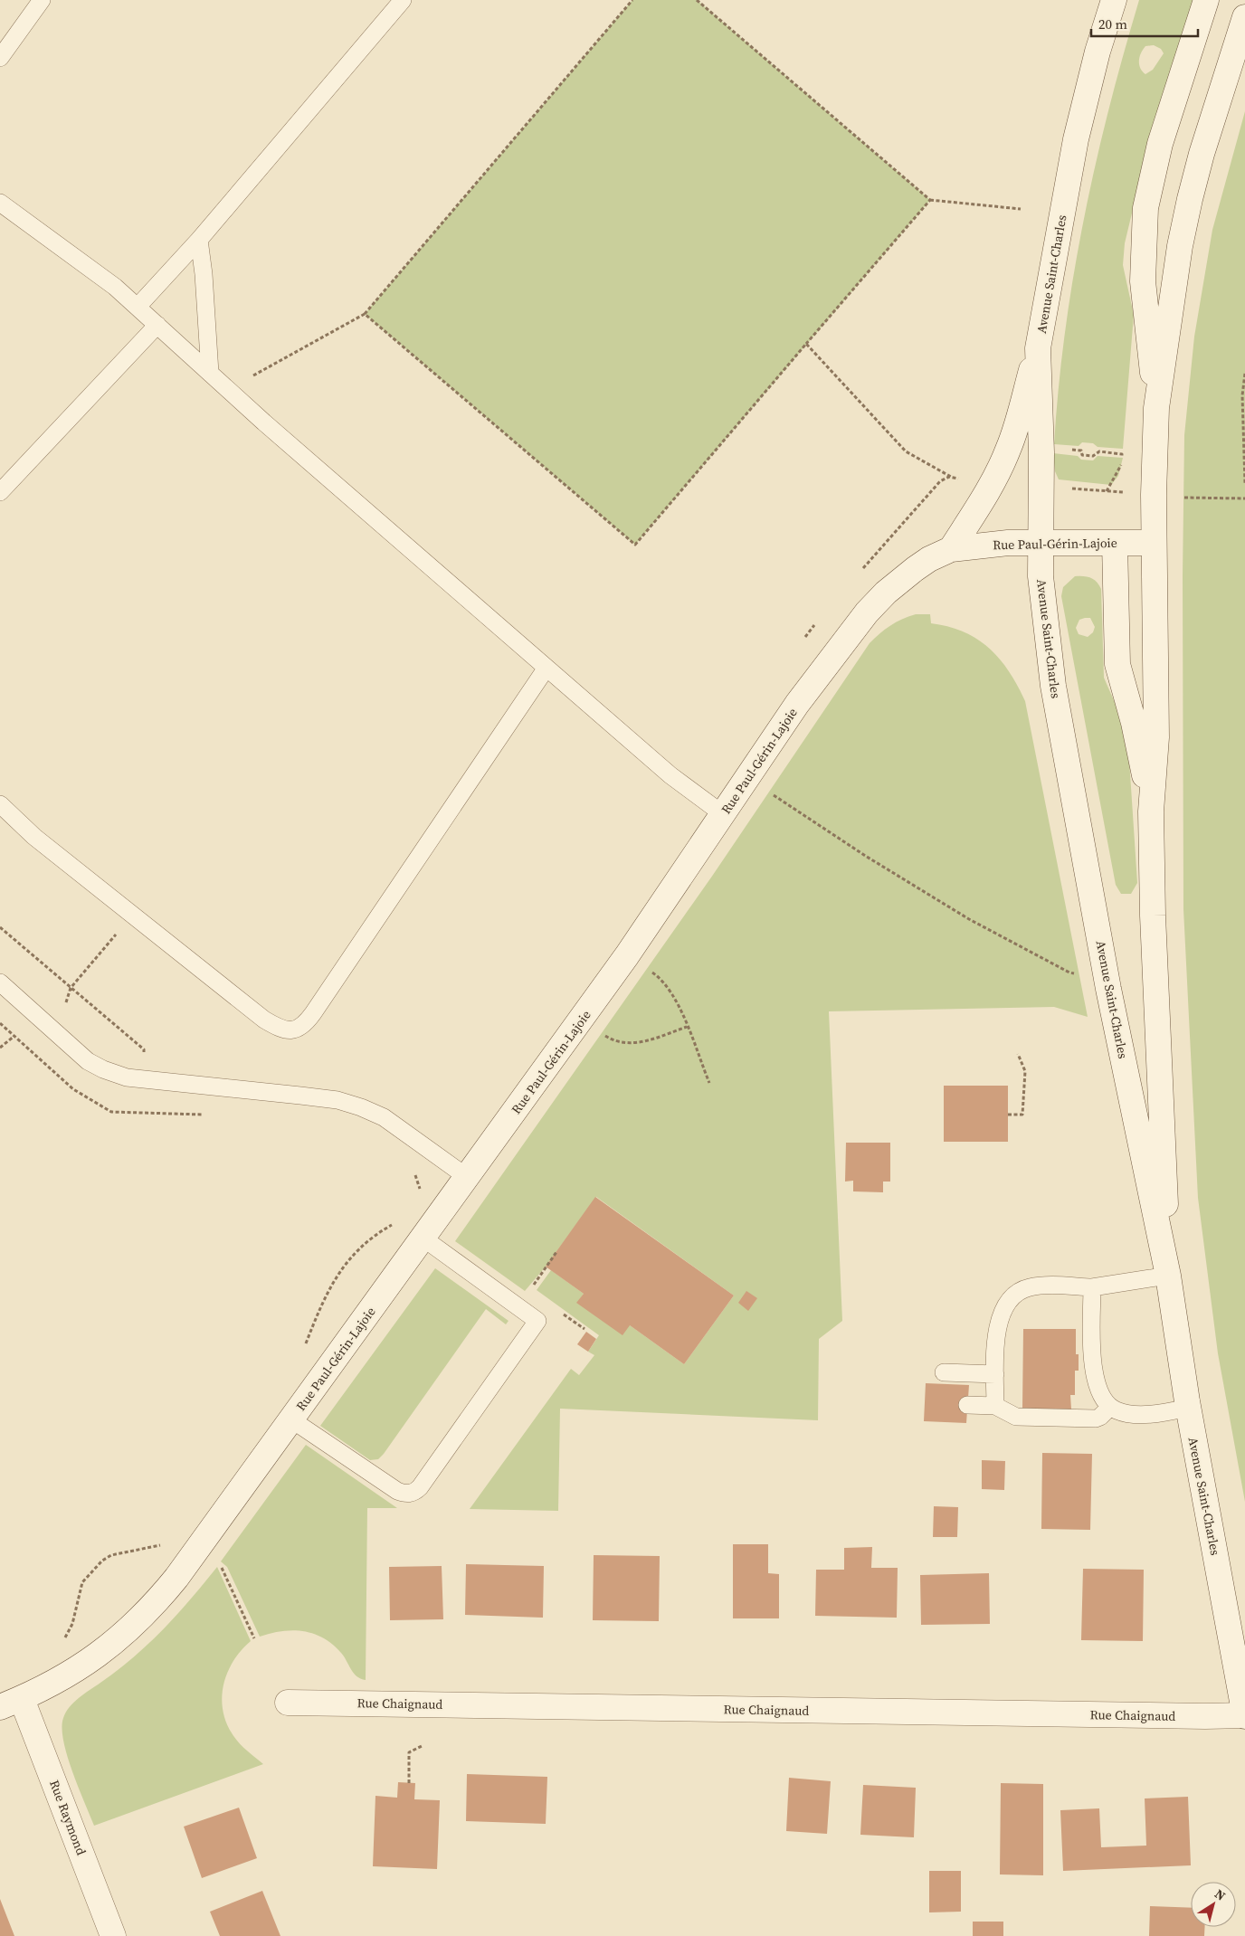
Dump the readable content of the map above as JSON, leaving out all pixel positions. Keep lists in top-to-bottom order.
{
  "streets": {
    "main road": [
      "Avenue Saint-Charles",
      "Rue Paul-Gérin-Lajoie",
      "Rue Chaignaud",
      "Rue Raymond"
    ]
  },
  "crossings": [
    ["Avenue Saint-Charles", "Rue Paul-Gérin-Lajoie"],
    ["Avenue Saint-Charles", "Rue Chaignaud"],
    ["Rue Paul-Gérin-Lajoie", "Rue Raymond"]
  ],
  "scale_bar": "20 m",
  "north": "top right"
}
